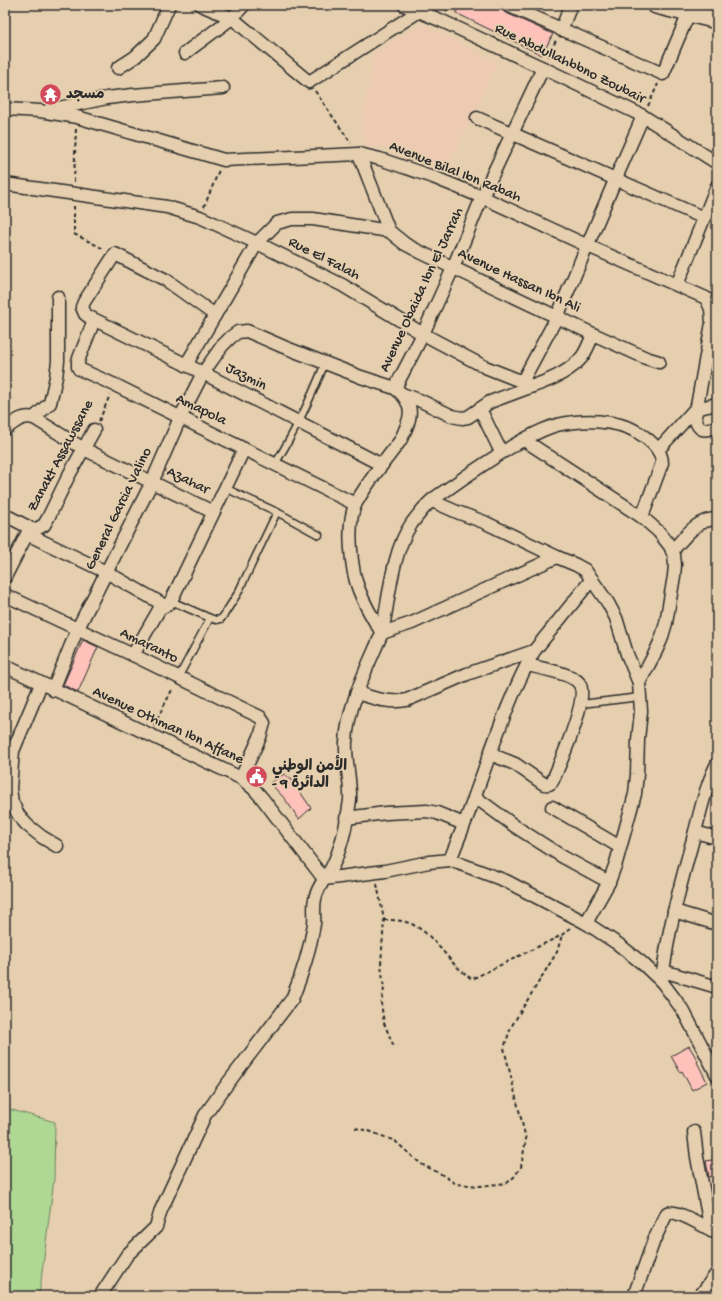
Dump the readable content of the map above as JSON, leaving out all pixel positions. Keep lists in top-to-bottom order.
{
  "streets": {
    "street": [
      "Rue Abdullahbbno Zoubair",
      "Avenue Bilal Ibn Rabah",
      "Rue El Falah",
      "Avenue Hassan Ibn Ali",
      "Avenue Obaida Ibn El Jarrah",
      "Jazmin",
      "Amapola",
      "Zanakt Assawssane",
      "Azahar",
      "General Garcia Valino",
      "Amaranto",
      "Avenue Othman Ibn Affane"
    ]
  },
  "crossings": [
    ["Rue Abdullahbbno Zoubair", "Avenue Obaida Ibn El Jarrah"],
    ["Avenue Bilal Ibn Rabah", "Avenue Obaida Ibn El Jarrah"],
    ["Rue El Falah", "Avenue Obaida Ibn El Jarrah"],
    ["Rue El Falah", "General Garcia Valino"],
    ["Avenue Hassan Ibn Ali", "Avenue Obaida Ibn El Jarrah"],
    ["Avenue Obaida Ibn El Jarrah", "Jazmin"],
    ["Avenue Obaida Ibn El Jarrah", "Amapola"],
    ["Avenue Obaida Ibn El Jarrah", "General Garcia Valino"],
    ["Jazmin", "Amapola"],
    ["Jazmin", "General Garcia Valino"],
    ["Amapola", "Zanakt Assawssane"],
    ["Amapola", "General Garcia Valino"],
    ["Zanakt Assawssane", "Azahar"],
    ["Azahar", "General Garcia Valino"],
    ["General Garcia Valino", "Amaranto"],
    ["General Garcia Valino", "Avenue Othman Ibn Affane"],
    ["Amaranto", "Avenue Othman Ibn Affane"]
  ],
  "places": {
    "temple": ["مسجد"],
    "public building": ["الأمن الوطني - الدائرة 9"]
  }
}
